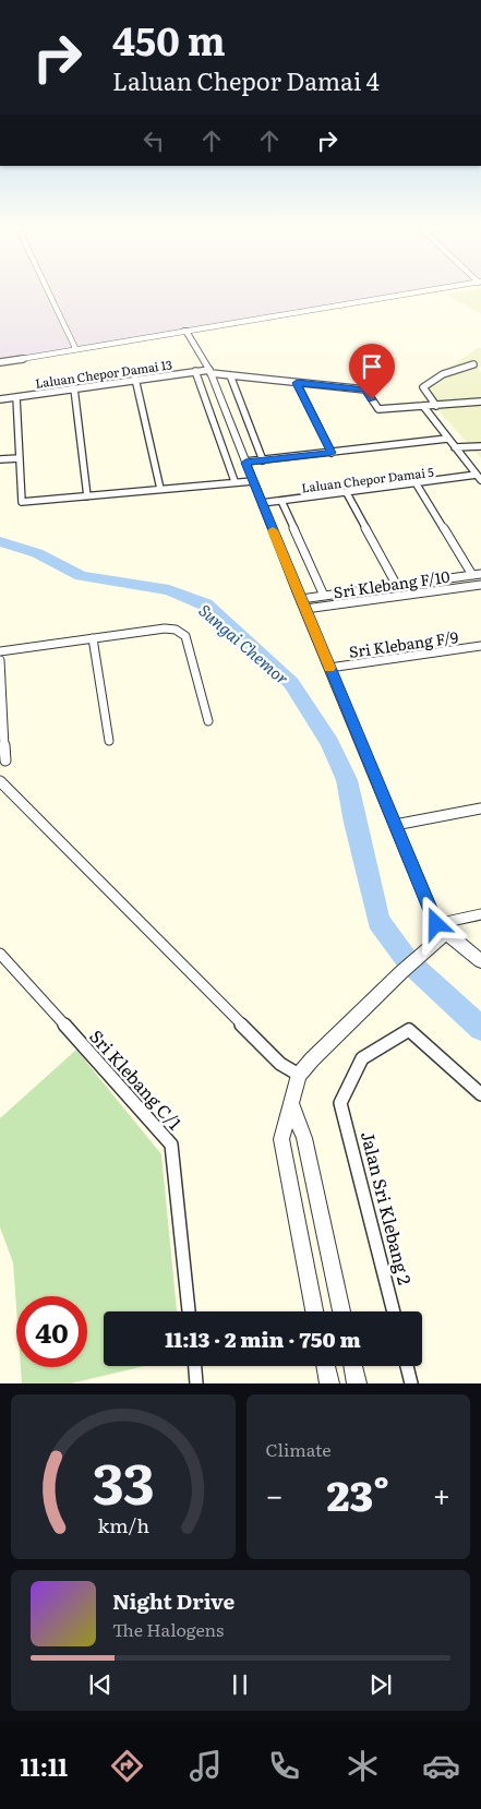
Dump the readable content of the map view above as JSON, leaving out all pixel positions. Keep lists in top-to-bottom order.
{
  "streets": {
    "street": [
      "Laluan Chepor Damai 13",
      "Laluan Chepor Damai 5",
      "Sri Klebang F/10",
      "Sri Klebang F/9",
      "Sri Klebang C/1",
      "Jalan Sri Klebang 2"
    ]
  },
  "water": ["Sungai Chemor"],
  "page": {
    "turn": ["450 m", "Laluan Chepor Damai 4"],
    "limit": "40",
    "trip": "11:13 · 2 min · 750 m",
    "tile": "Climate",
    "heat": ["−", "23°", "+"],
    "song": ["Night Drive", "The Halogens"],
    "tabs": "11:11",
    "gauge": ["33", "km/h"]
  }
}
